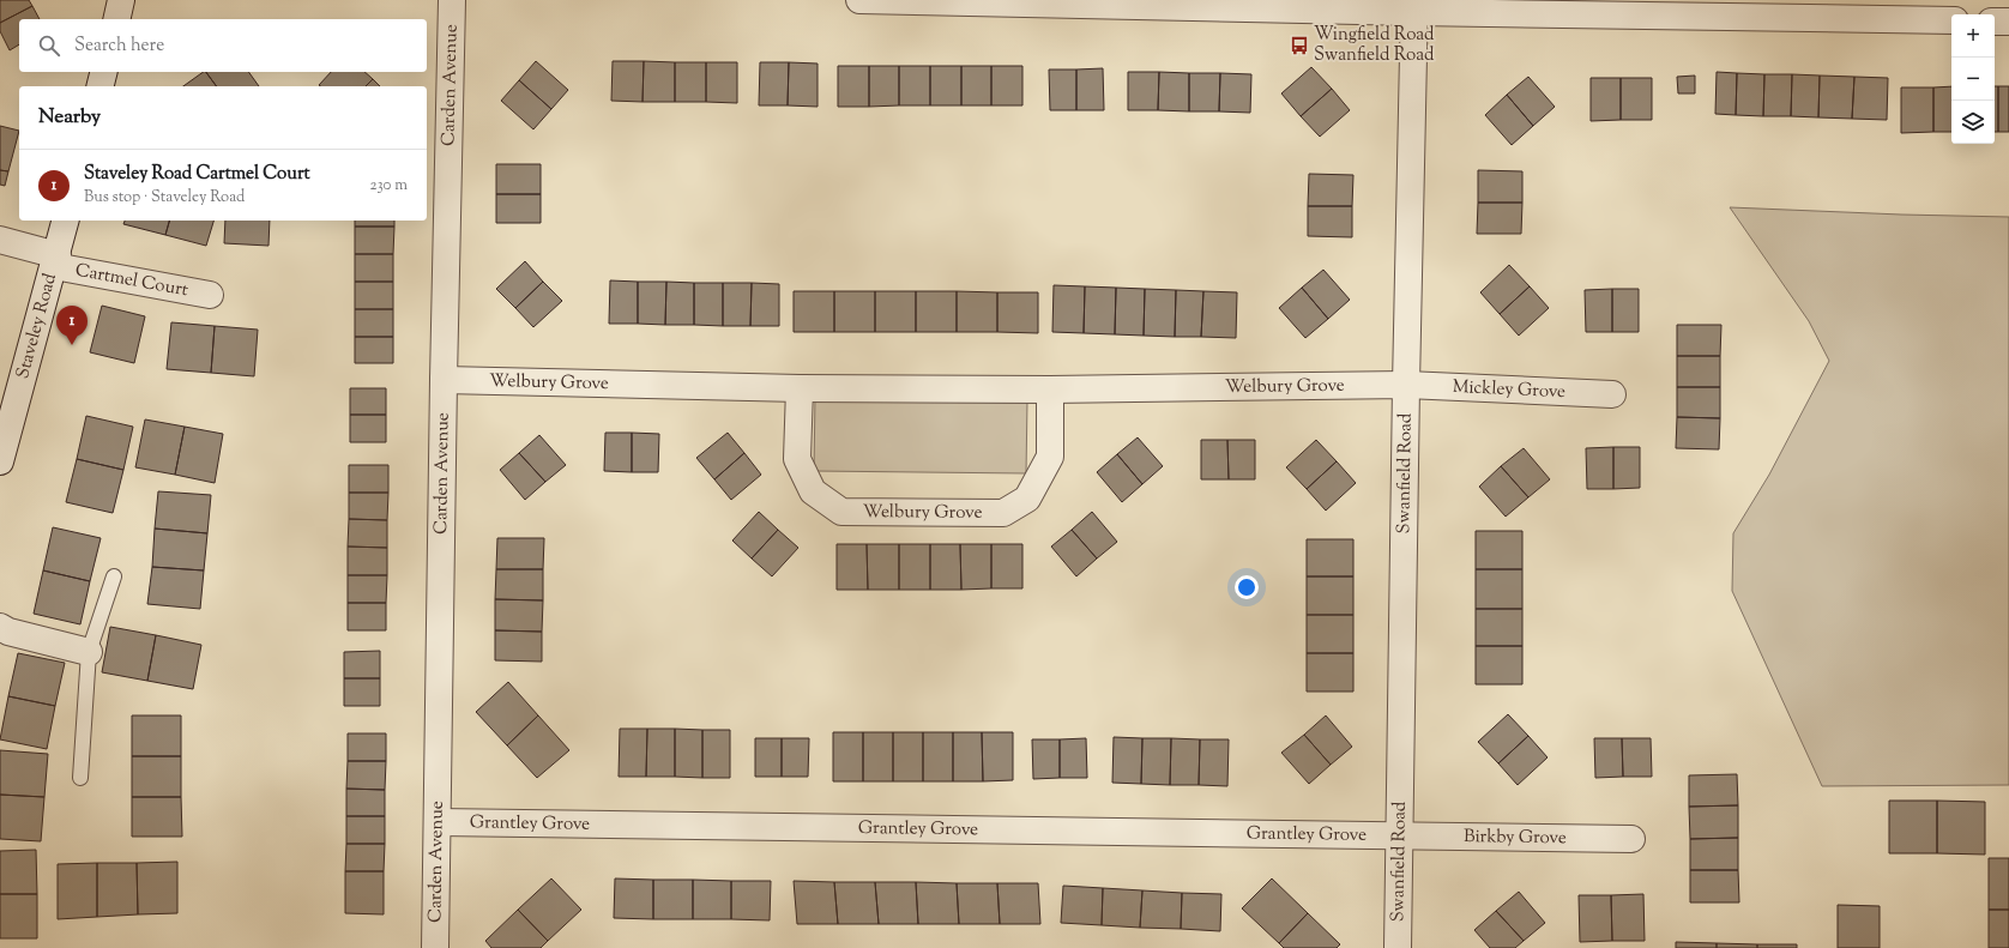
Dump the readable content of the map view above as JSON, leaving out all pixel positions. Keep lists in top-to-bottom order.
{
  "streets": {
    "street": [
      "Carden Avenue",
      "Cartmel Court",
      "Staveley Road",
      "Welbury Grove",
      "Mickley Grove",
      "Swanfield Road",
      "Grantley Grove",
      "Birkby Grove"
    ]
  },
  "crossings": [
    ["Carden Avenue", "Welbury Grove"],
    ["Carden Avenue", "Grantley Grove"],
    ["Cartmel Court", "Staveley Road"],
    ["Welbury Grove", "Mickley Grove"],
    ["Welbury Grove", "Swanfield Road"],
    ["Mickley Grove", "Swanfield Road"],
    ["Swanfield Road", "Grantley Grove"],
    ["Swanfield Road", "Birkby Grove"],
    ["Grantley Grove", "Birkby Grove"]
  ],
  "places": {
    "bus stop": ["Wingfield Road Swanfield Road"]
  },
  "page": {
    "map_buttons": ["+", "−"],
    "search": "Search here",
    "heading": "Nearby",
    "list": [
      {
        "mark": "1",
        "name": "Staveley Road Cartmel Court",
        "note": "Bus stop · Staveley Road",
        "value": "230 m"
      }
    ],
    "pins": "1"
  }
}
